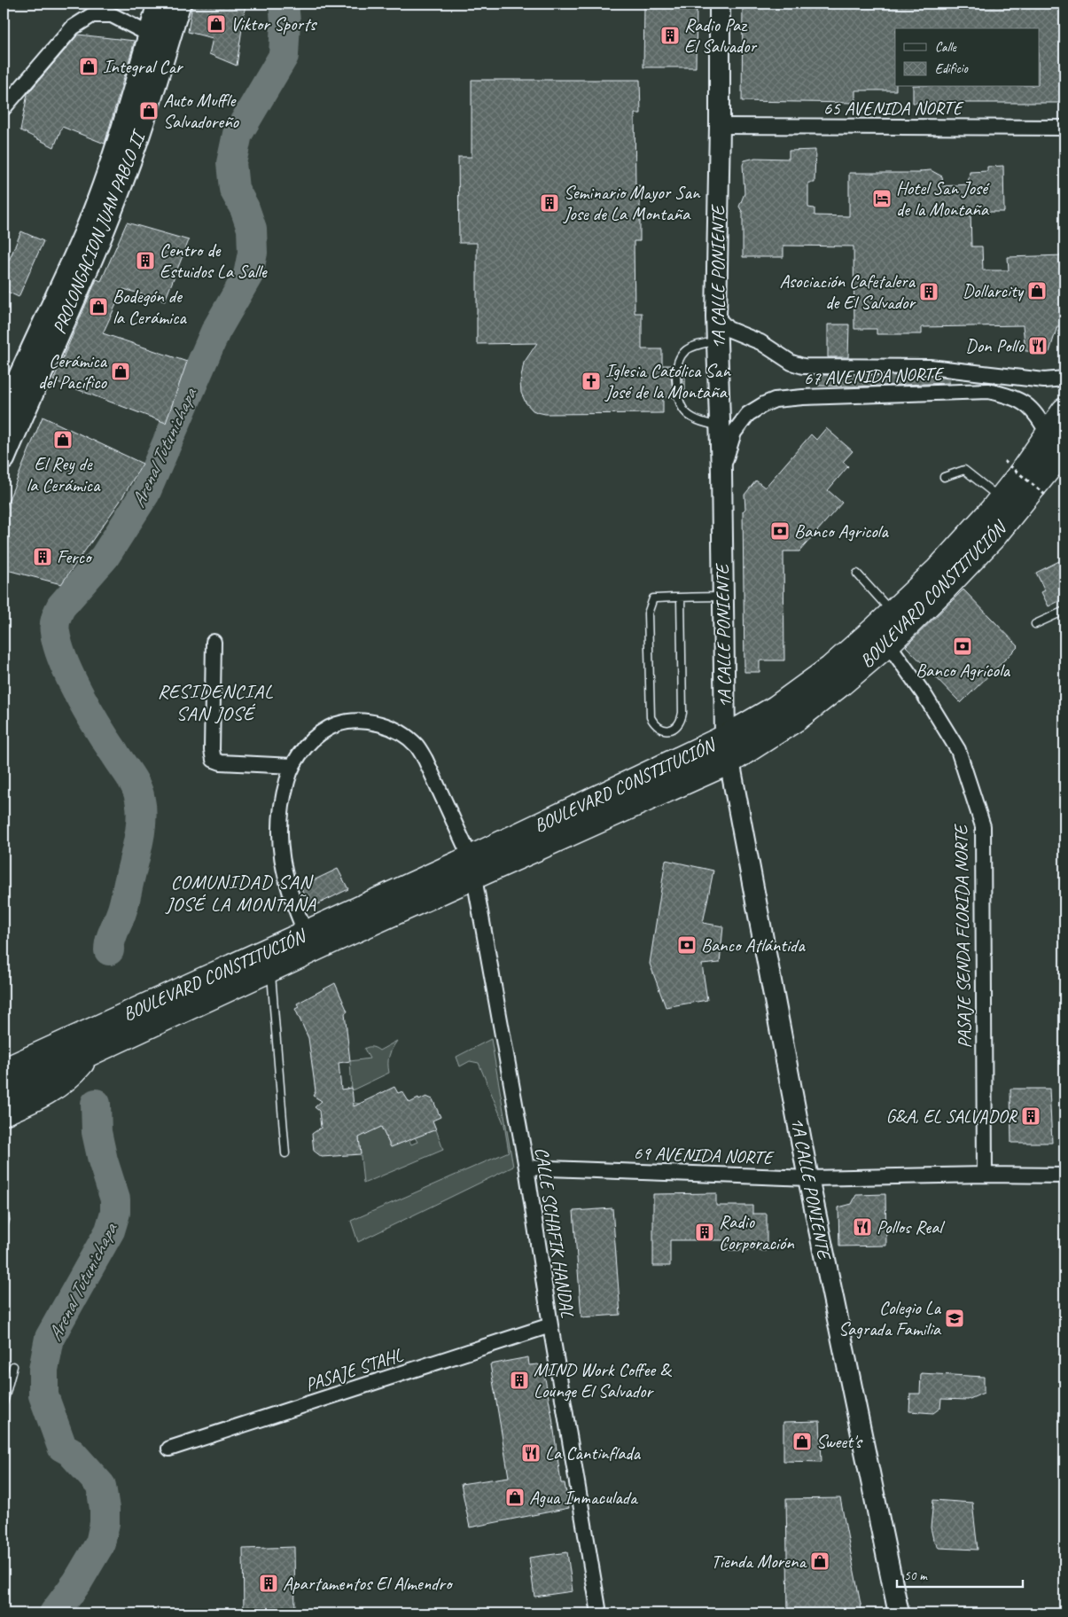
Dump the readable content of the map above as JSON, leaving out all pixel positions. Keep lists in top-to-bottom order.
{
  "streets": {
    "highway": ["BOULEVARD CONSTITUCIÓN"],
    "main road": ["PROLONGACION JUAN PABLO II"],
    "street": [
      "65 AVENIDA NORTE",
      "1A CALLE PONIENTE",
      "67 AVENIDA NORTE",
      "PASAJE SENDA FLORIDA NORTE",
      "69 AVENIDA NORTE",
      "CALLE SCHAFIK HANDAL",
      "PASAJE STAHL"
    ]
  },
  "crossings": [
    ["65 AVENIDA NORTE", "1A CALLE PONIENTE"],
    ["1A CALLE PONIENTE", "67 AVENIDA NORTE"],
    ["1A CALLE PONIENTE", "BOULEVARD CONSTITUCIÓN"],
    ["1A CALLE PONIENTE", "69 AVENIDA NORTE"],
    ["67 AVENIDA NORTE", "BOULEVARD CONSTITUCIÓN"],
    ["BOULEVARD CONSTITUCIÓN", "PASAJE SENDA FLORIDA NORTE"],
    ["BOULEVARD CONSTITUCIÓN", "CALLE SCHAFIK HANDAL"],
    ["PASAJE SENDA FLORIDA NORTE", "69 AVENIDA NORTE"],
    ["69 AVENIDA NORTE", "CALLE SCHAFIK HANDAL"],
    ["CALLE SCHAFIK HANDAL", "PASAJE STAHL"]
  ],
  "districts": ["RESIDENCIAL SAN JOSÉ", "COMUNIDAD SAN JOSÉ LA MONTAÑA"],
  "water": ["Arenal Tutunichapa"],
  "places": {
    "shop": [
      "Viktor Sports",
      "Integral Car",
      "Auto Muffle Salvadoreño",
      "Dollarcity",
      "Bodegón de la Cerámica",
      "Cerámica del Pacífico",
      "El Rey de la Cerámica",
      "Sweet's",
      "Agua Inmaculada",
      "Tienda Morena"
    ],
    "building": [
      "Radio Paz El Salvador",
      "Seminario Mayor San Jose de La Montaña",
      "Centro de Estuidos La Salle",
      "Asociación Cafetalera de El Salvador",
      "Ferco",
      "G&A, EL SALVADOR",
      "Radio Corporación",
      "MIND Work Coffee & Lounge El Salvador",
      "Apartamentos El Almendro"
    ],
    "hotel": ["Hotel San José de la Montaña"],
    "restaurant": ["Don Pollo", "Pollos Real", "La Cantinflada"],
    "church": ["Iglesia Católica San José de la Montaña"],
    "bank": ["Banco Agricola", "Banco Agrícola", "Banco Atlántida"],
    "school or university": ["Colegio La Sagrada Familia"]
  },
  "legend": ["Calle", "Edificio"],
  "scale_bar": "50 m"
}
